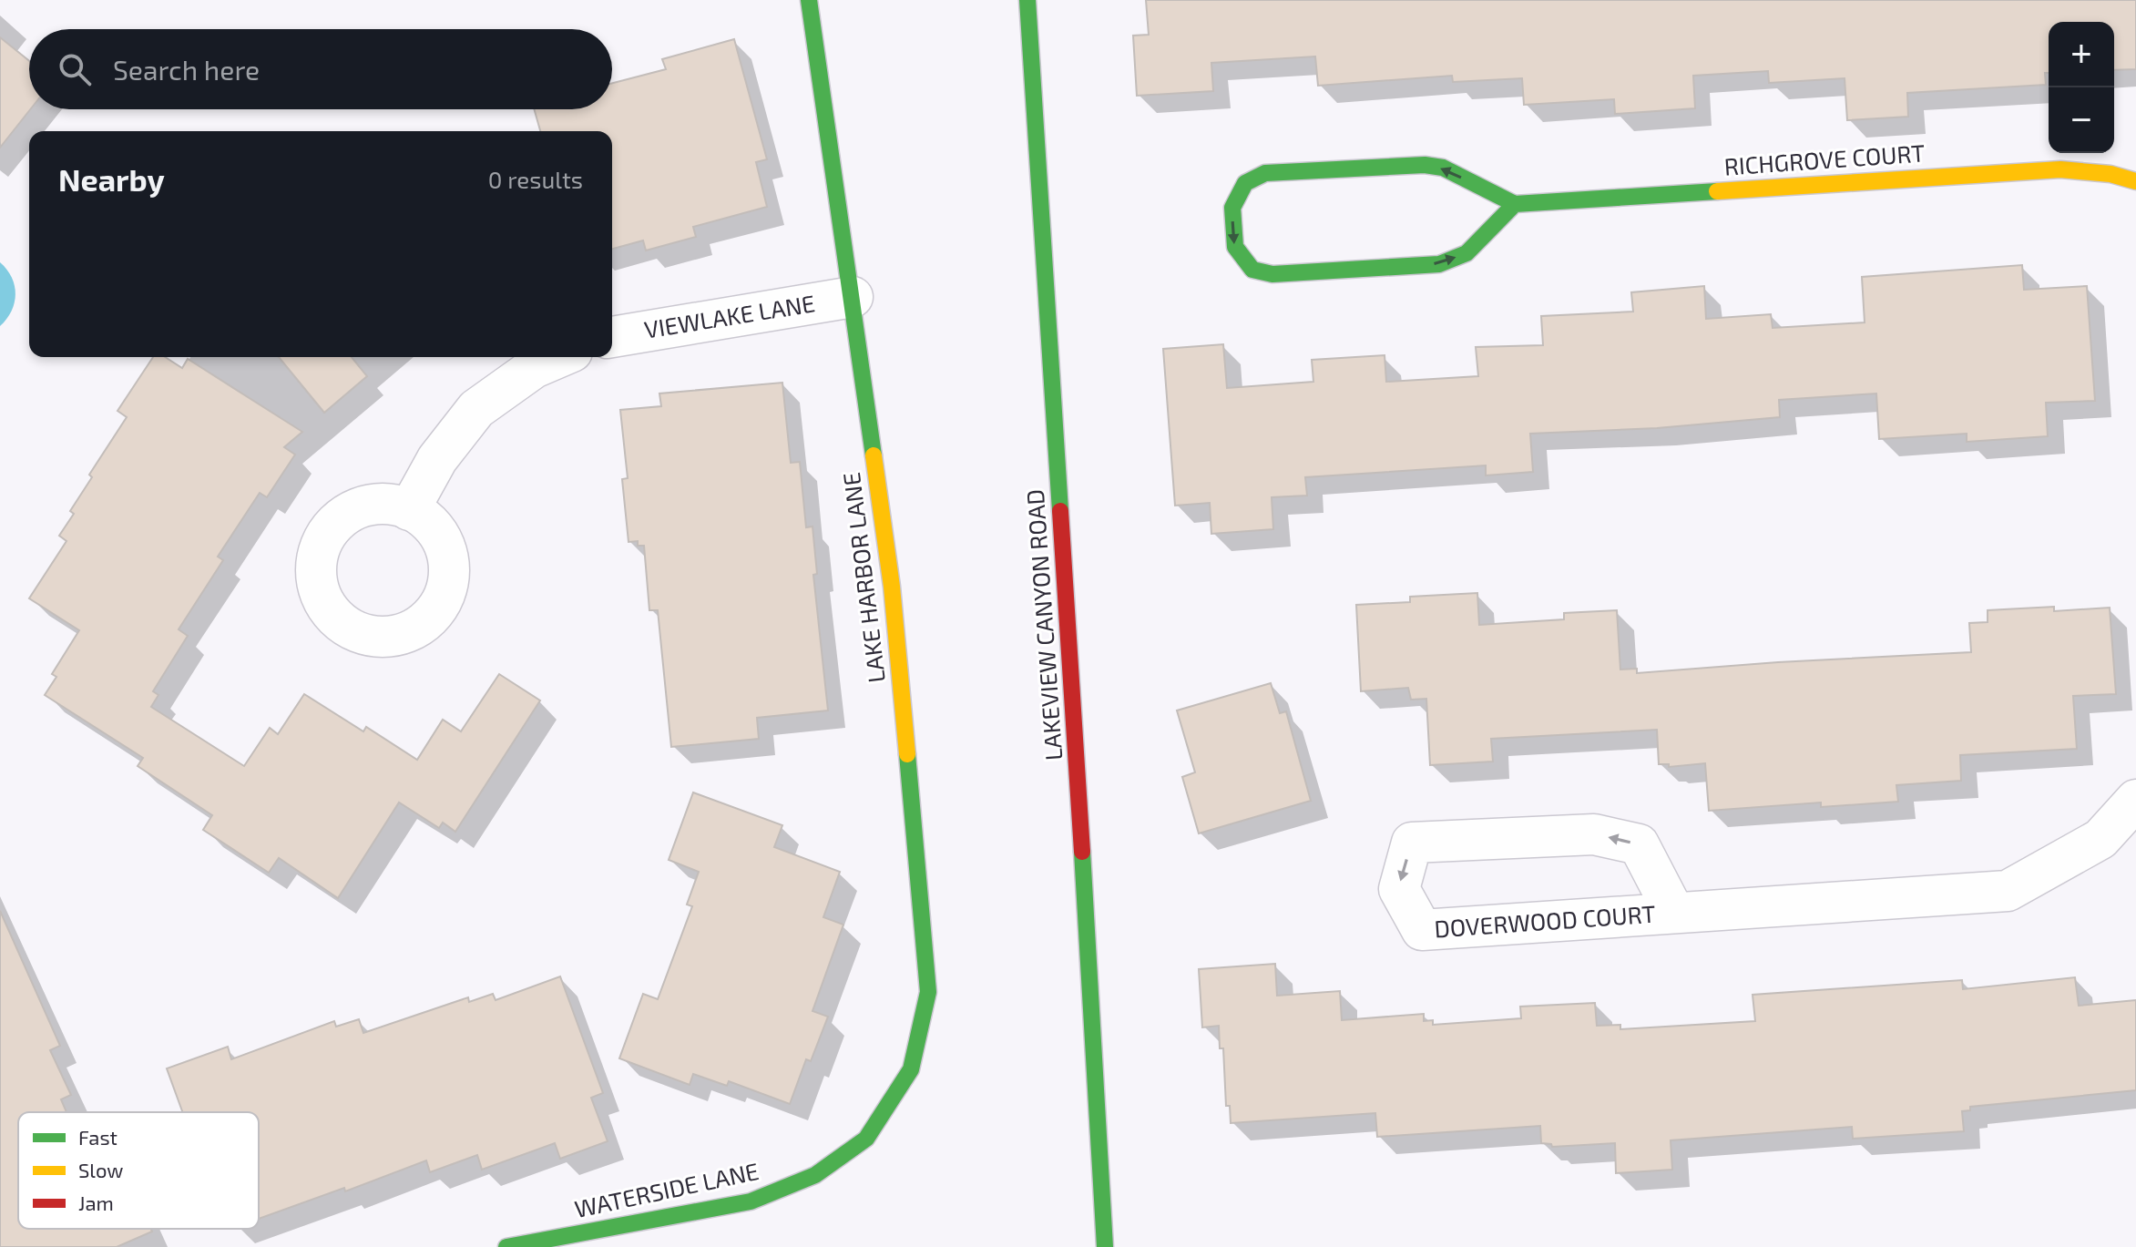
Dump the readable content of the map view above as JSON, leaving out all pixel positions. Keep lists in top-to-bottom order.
{
  "streets": {
    "street": [
      "RICHGROVE COURT",
      "VIEWLAKE LANE",
      "LAKE HARBOR LANE",
      "LAKEVIEW CANYON ROAD",
      "DOVERWOOD COURT",
      "WATERSIDE LANE"
    ]
  },
  "crossings": [
    ["VIEWLAKE LANE", "LAKE HARBOR LANE"],
    ["LAKE HARBOR LANE", "WATERSIDE LANE"]
  ],
  "legend": ["Fast", "Slow", "Jam"],
  "page": {
    "map_buttons": ["+", "−"],
    "search": "Search here",
    "heading": ["Nearby", "0 results"]
  }
}
